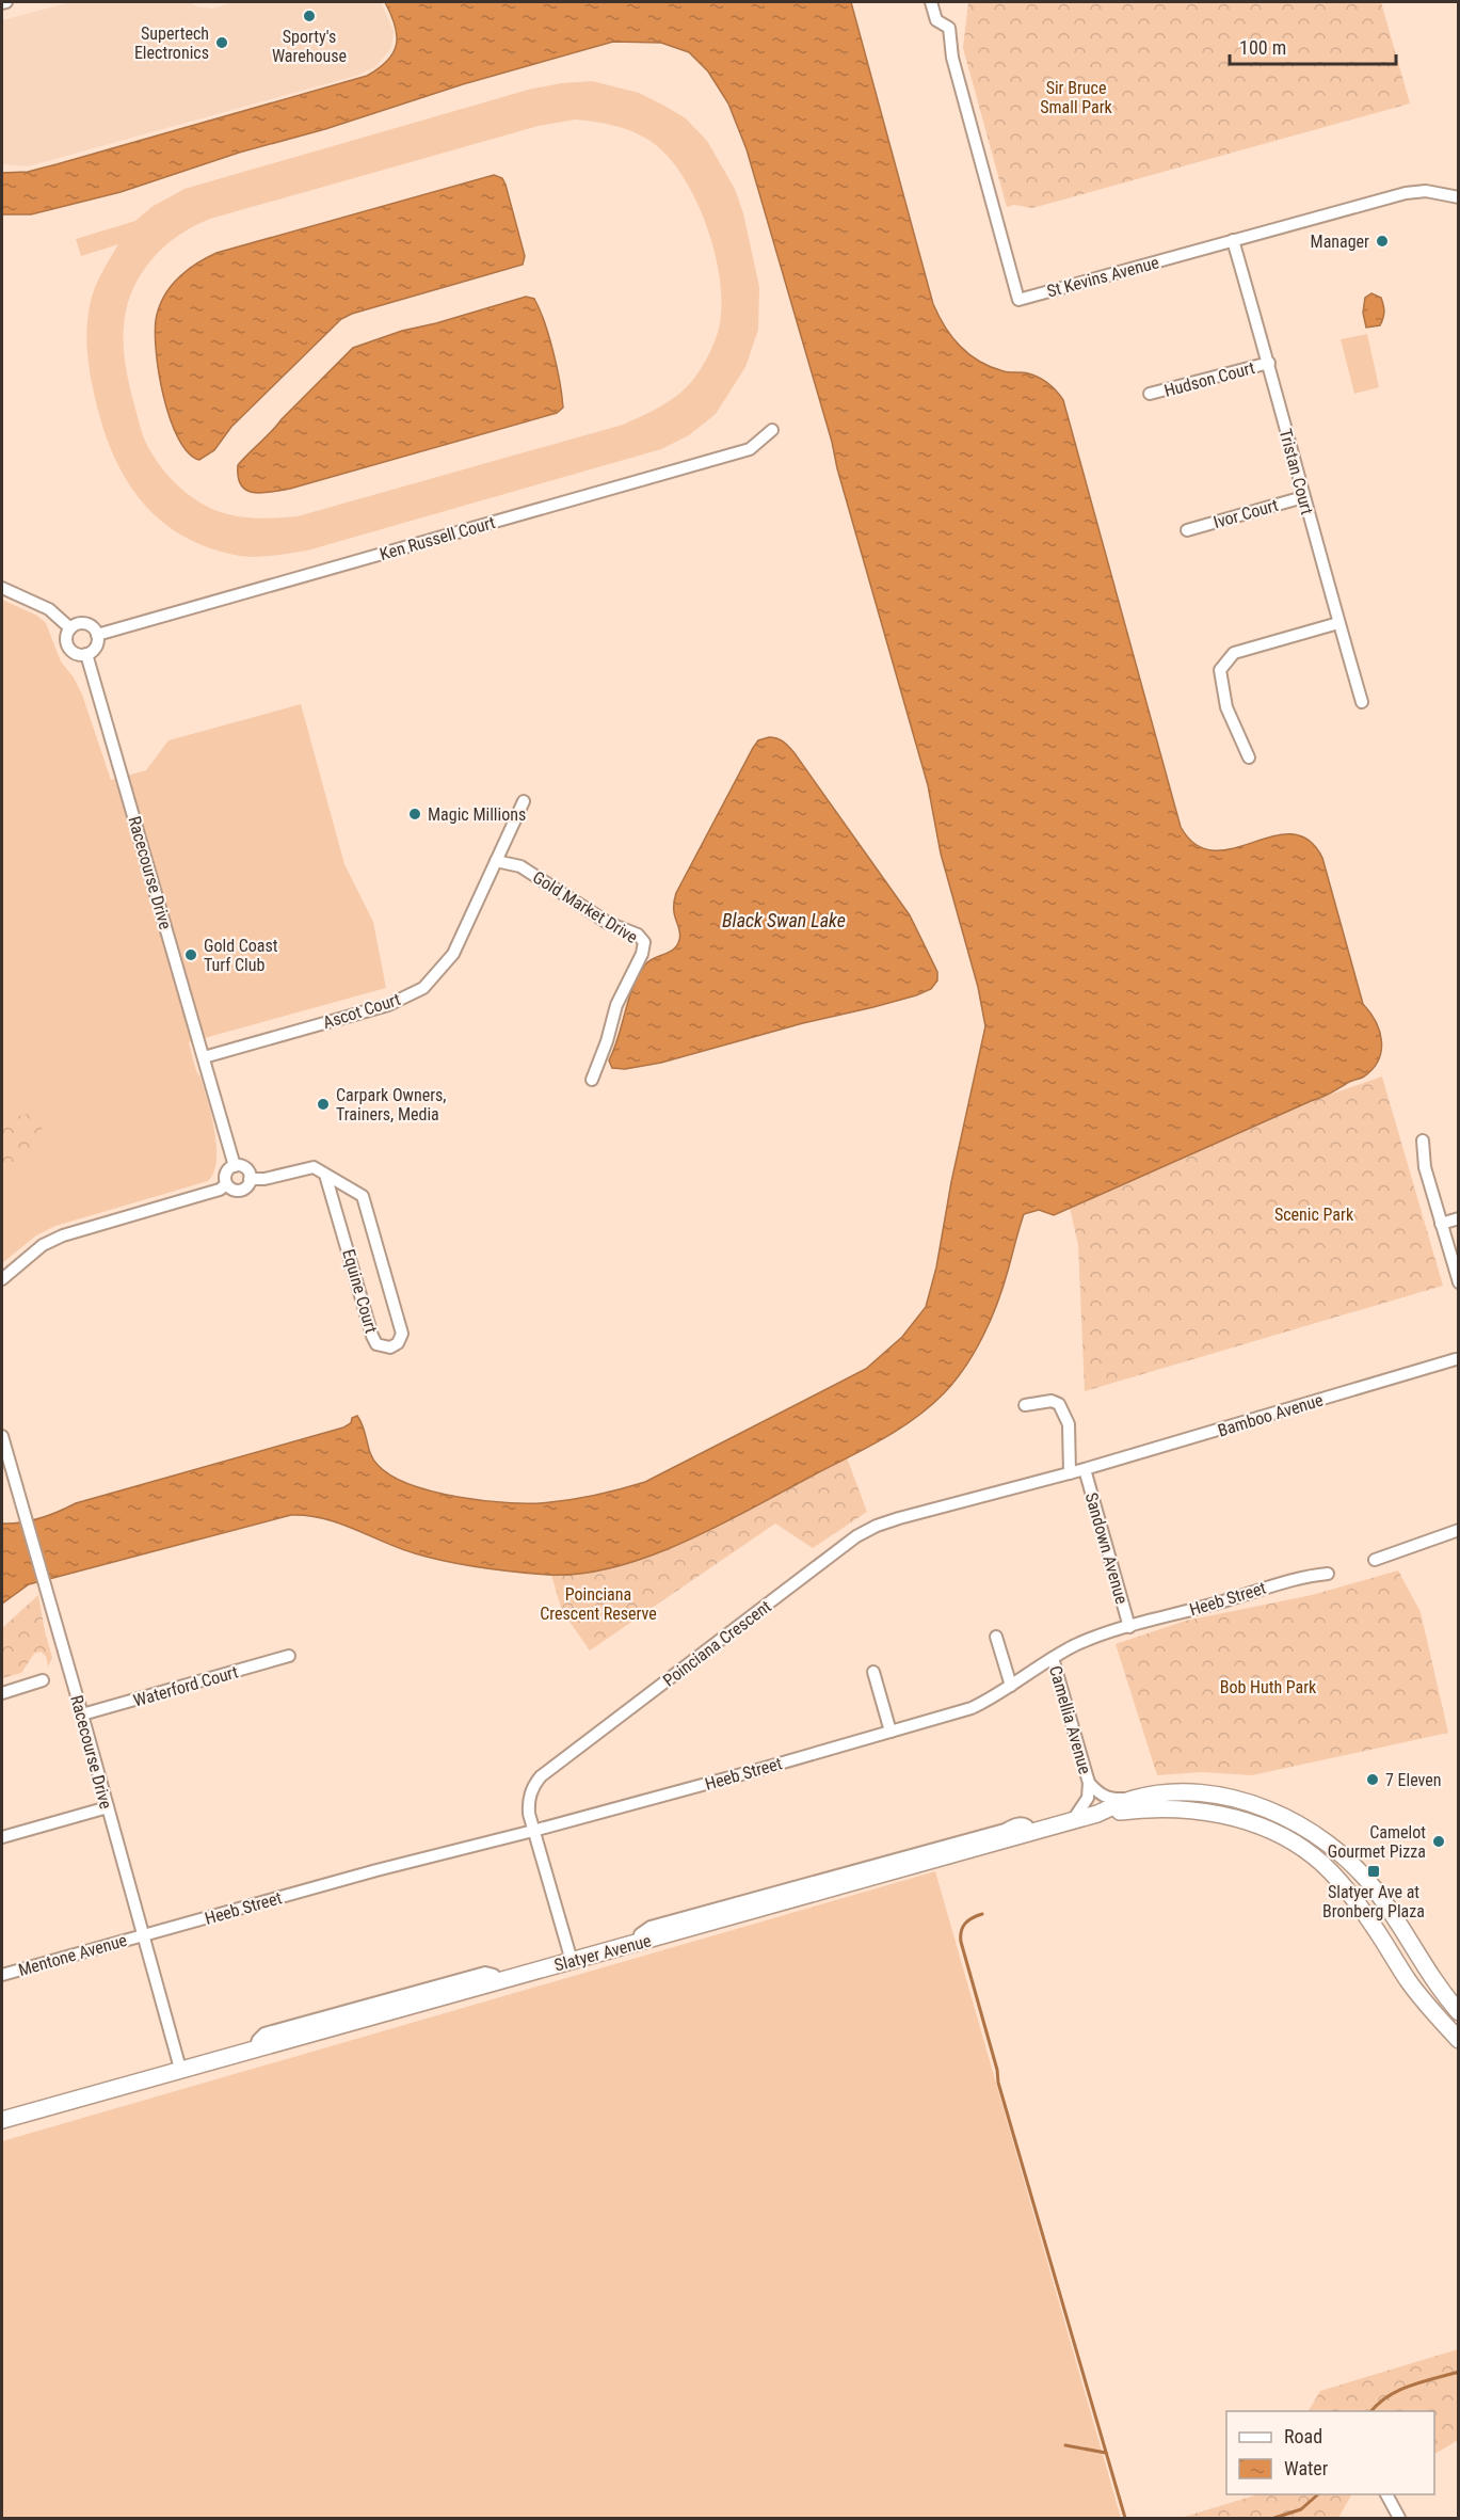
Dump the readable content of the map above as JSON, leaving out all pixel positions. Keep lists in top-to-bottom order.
{
  "streets": {
    "main road": ["Slatyer Avenue"],
    "street": [
      "St Kevins Avenue",
      "Hudson Court",
      "Tristan Court",
      "Ivor Court",
      "Ken Russell Court",
      "Racecourse Drive",
      "Gold Market Drive",
      "Ascot Court",
      "Equine Court",
      "Bamboo Avenue",
      "Sandown Avenue",
      "Heeb Street",
      "Poinciana Crescent",
      "Waterford Court",
      "Camellia Avenue",
      "Mentone Avenue"
    ]
  },
  "crossings": [
    ["St Kevins Avenue", "Tristan Court"],
    ["Hudson Court", "Tristan Court"],
    ["Tristan Court", "Ivor Court"],
    ["Ken Russell Court", "Racecourse Drive"],
    ["Racecourse Drive", "Ascot Court"],
    ["Racecourse Drive", "Equine Court"],
    ["Racecourse Drive", "Heeb Street"],
    ["Racecourse Drive", "Waterford Court"],
    ["Racecourse Drive", "Slatyer Avenue"],
    ["Racecourse Drive", "Mentone Avenue"],
    ["Gold Market Drive", "Ascot Court"],
    ["Bamboo Avenue", "Sandown Avenue"],
    ["Bamboo Avenue", "Poinciana Crescent"],
    ["Sandown Avenue", "Heeb Street"],
    ["Sandown Avenue", "Poinciana Crescent"],
    ["Heeb Street", "Poinciana Crescent"],
    ["Heeb Street", "Camellia Avenue"],
    ["Heeb Street", "Mentone Avenue"],
    ["Poinciana Crescent", "Slatyer Avenue"],
    ["Camellia Avenue", "Slatyer Avenue"]
  ],
  "water": ["Black Swan Lake"],
  "parks": [
    "Sir Bruce Small Park",
    "Scenic Park",
    "Poinciana Crescent Reserve",
    "Bob Huth Park"
  ],
  "places": {
    "other": [
      "Sporty's Warehouse",
      "Supertech Electronics",
      "Manager",
      "Magic Millions",
      "Gold Coast Turf Club",
      "Carpark Owners, Trainers, Media",
      "7 Eleven",
      "Camelot Gourmet Pizza"
    ],
    "transit": ["Slatyer Ave at Bronberg Plaza"]
  },
  "legend": ["Road", "Water"],
  "scale_bar": "100 m"
}
